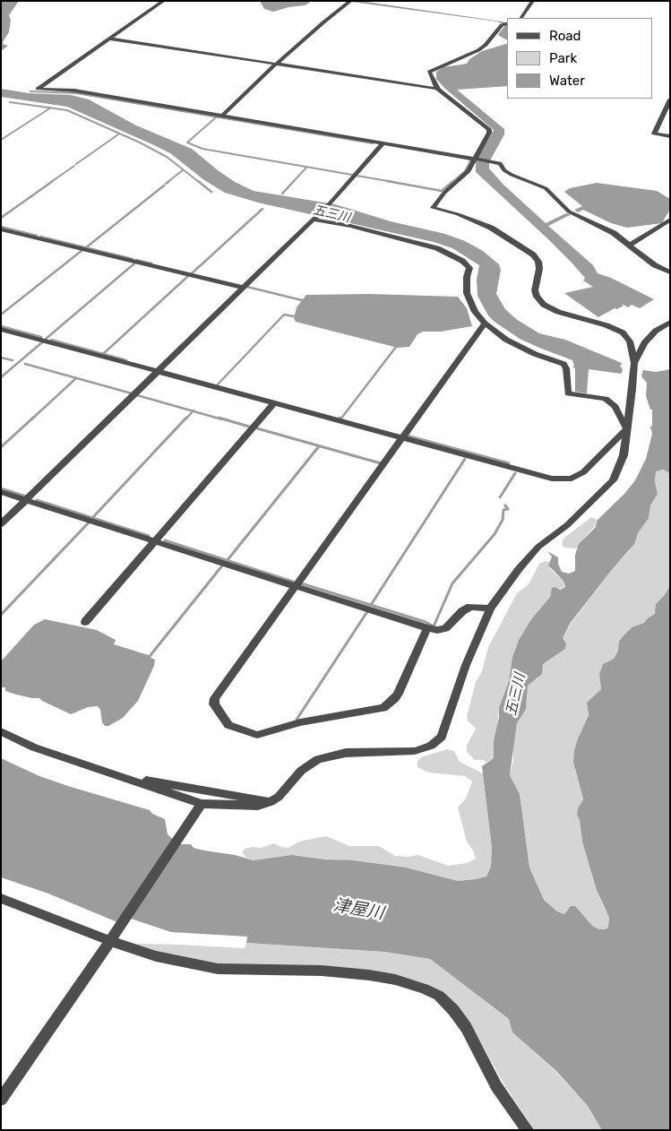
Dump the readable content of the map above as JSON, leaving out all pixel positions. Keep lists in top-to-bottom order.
{
  "water": ["五三川", "津屋川"],
  "legend": ["Road", "Park", "Water"]
}
